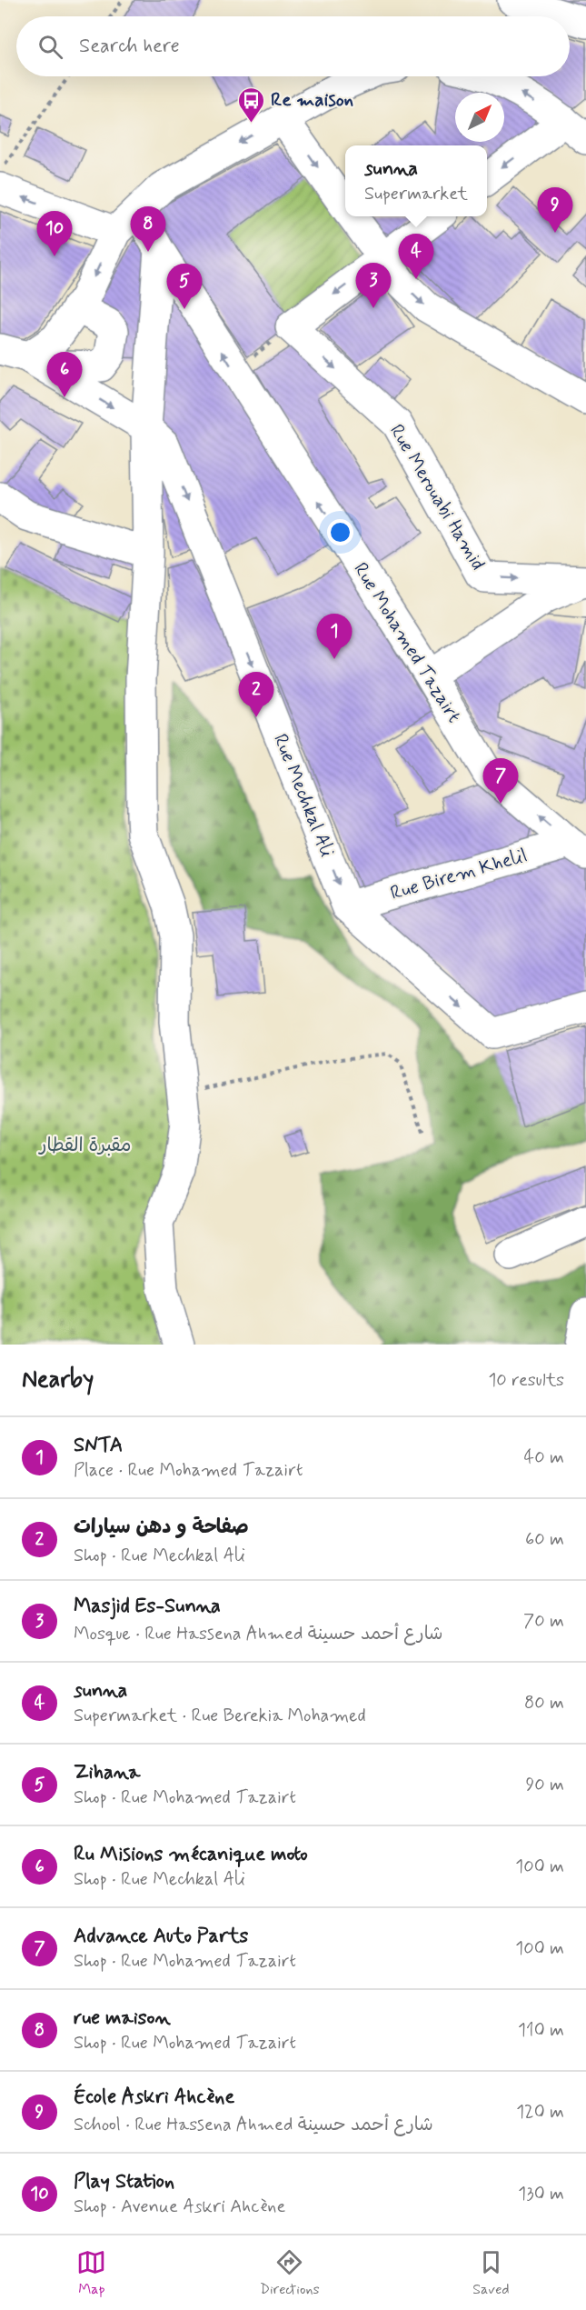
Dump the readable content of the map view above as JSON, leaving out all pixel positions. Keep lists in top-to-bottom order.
{
  "streets": {
    "street": [
      "Rue Merouabi Hamid",
      "Rue Mohamed Tazairt",
      "Rue Mechkal Ali",
      "Rue Birem Khelil"
    ]
  },
  "crossings": [
    ["Rue Mohamed Tazairt", "Rue Birem Khelil"],
    ["Rue Mechkal Ali", "Rue Birem Khelil"]
  ],
  "one_way": ["Rue Mechkal Ali"],
  "parks": ["مقبرة القطار"],
  "places": {
    "bus stop": ["Re maison"]
  },
  "north": "top right",
  "page": {
    "search": "Search here",
    "popup": ["sunna", "Supermarket"],
    "pins": [
      "9",
      "8",
      "10",
      "4",
      "3",
      "5",
      "6",
      "1",
      "2",
      "7"
    ],
    "heading": ["Nearby", "10 results"],
    "list": [
      {
        "mark": "1",
        "name": "SNTA",
        "note": "Place · Rue Mohamed Tazairt",
        "value": "40 m"
      },
      {
        "mark": "2",
        "name": "صفاحة و دهن سيارات",
        "note": "Shop · Rue Mechkal Ali",
        "value": "60 m"
      },
      {
        "mark": "3",
        "name": "Masjid Es-Sunna",
        "note": "Mosque · Rue Hassena Ahmed شارع أحمد حسينة",
        "value": "70 m"
      },
      {
        "mark": "4",
        "name": "sunna",
        "note": "Supermarket · Rue Berekia Mohamed",
        "value": "80 m"
      },
      {
        "mark": "5",
        "name": "Zihana",
        "note": "Shop · Rue Mohamed Tazairt",
        "value": "90 m"
      },
      {
        "mark": "6",
        "name": "Ru Misions mécanique moto",
        "note": "Shop · Rue Mechkal Ali",
        "value": "100 m"
      },
      {
        "mark": "7",
        "name": "Advance Auto Parts",
        "note": "Shop · Rue Mohamed Tazairt",
        "value": "100 m"
      },
      {
        "mark": "8",
        "name": "rue maison",
        "note": "Shop · Rue Mohamed Tazairt",
        "value": "110 m"
      },
      {
        "mark": "9",
        "name": "École Askri Ahcène",
        "note": "School · Rue Hassena Ahmed شارع أحمد حسينة",
        "value": "120 m"
      },
      {
        "mark": "10",
        "name": "Play Station",
        "note": "Shop · Avenue Askri Ahcène",
        "value": "130 m"
      }
    ],
    "nav": ["Map", "Directions", "Saved"]
  }
}
